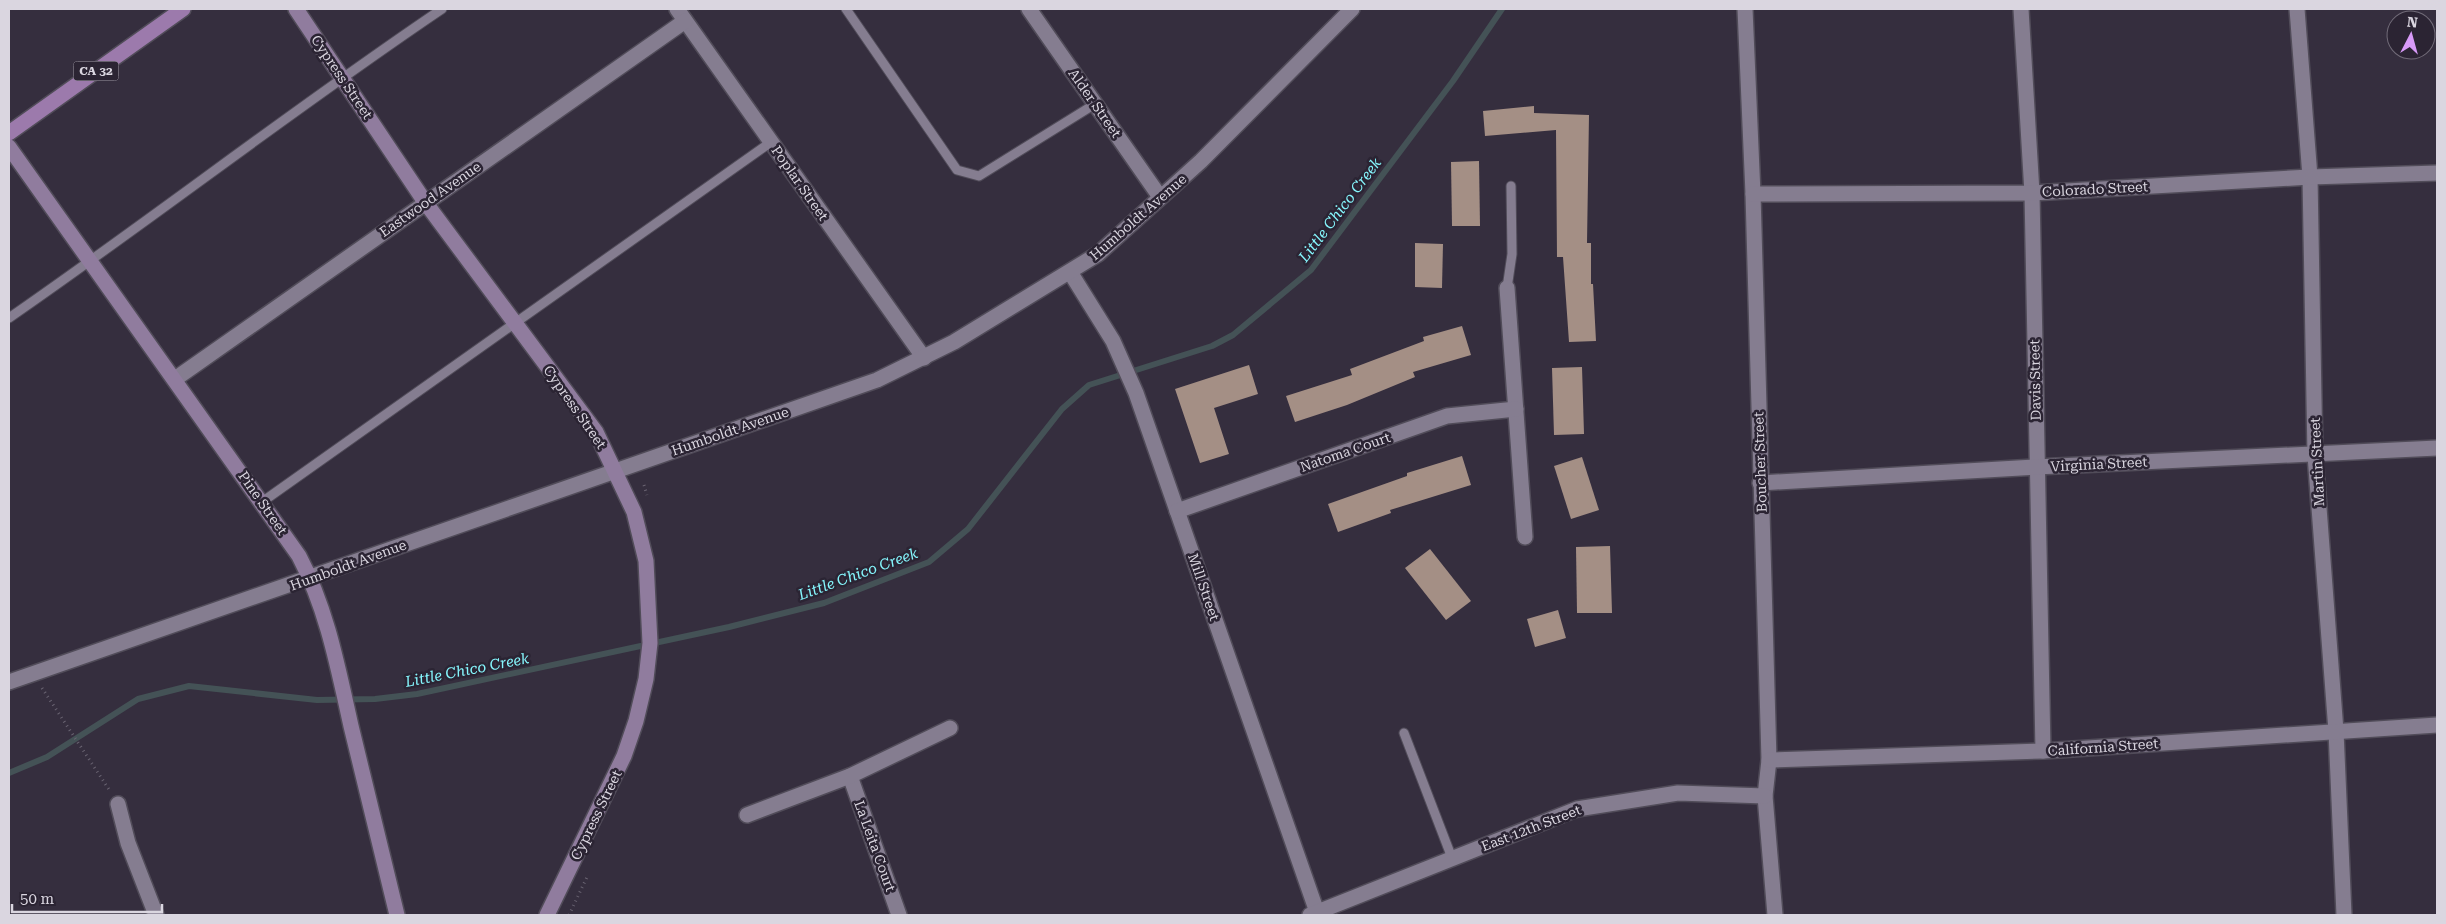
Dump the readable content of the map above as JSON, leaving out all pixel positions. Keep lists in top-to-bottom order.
{
  "streets": {
    "main road": ["CA 32"],
    "street": [
      "Cypress Street",
      "Alder Street",
      "Poplar Street",
      "Colorado Street",
      "Eastwood Avenue",
      "Humboldt Avenue",
      "Davis Street",
      "Natoma Court",
      "Boucher Street",
      "Martin Street",
      "Virginia Street",
      "Pine Street",
      "Mill Street",
      "California Street",
      "East 12th Street",
      "La Leita Court"
    ]
  },
  "crossings": [
    ["Cypress Street", "Eastwood Avenue"],
    ["Cypress Street", "Humboldt Avenue"],
    ["Alder Street", "Humboldt Avenue"],
    ["Poplar Street", "Eastwood Avenue"],
    ["Poplar Street", "Humboldt Avenue"],
    ["Colorado Street", "Davis Street"],
    ["Colorado Street", "Boucher Street"],
    ["Colorado Street", "Martin Street"],
    ["Eastwood Avenue", "Pine Street"],
    ["Humboldt Avenue", "Pine Street"],
    ["Humboldt Avenue", "Mill Street"],
    ["Davis Street", "Virginia Street"],
    ["Davis Street", "California Street"],
    ["Natoma Court", "Mill Street"],
    ["Boucher Street", "Virginia Street"],
    ["Boucher Street", "California Street"],
    ["Boucher Street", "East 12th Street"],
    ["Martin Street", "Virginia Street"],
    ["Martin Street", "California Street"],
    ["Mill Street", "East 12th Street"]
  ],
  "water": ["Little Chico Creek"],
  "scale_bar": "50 m",
  "north": "top"
}
